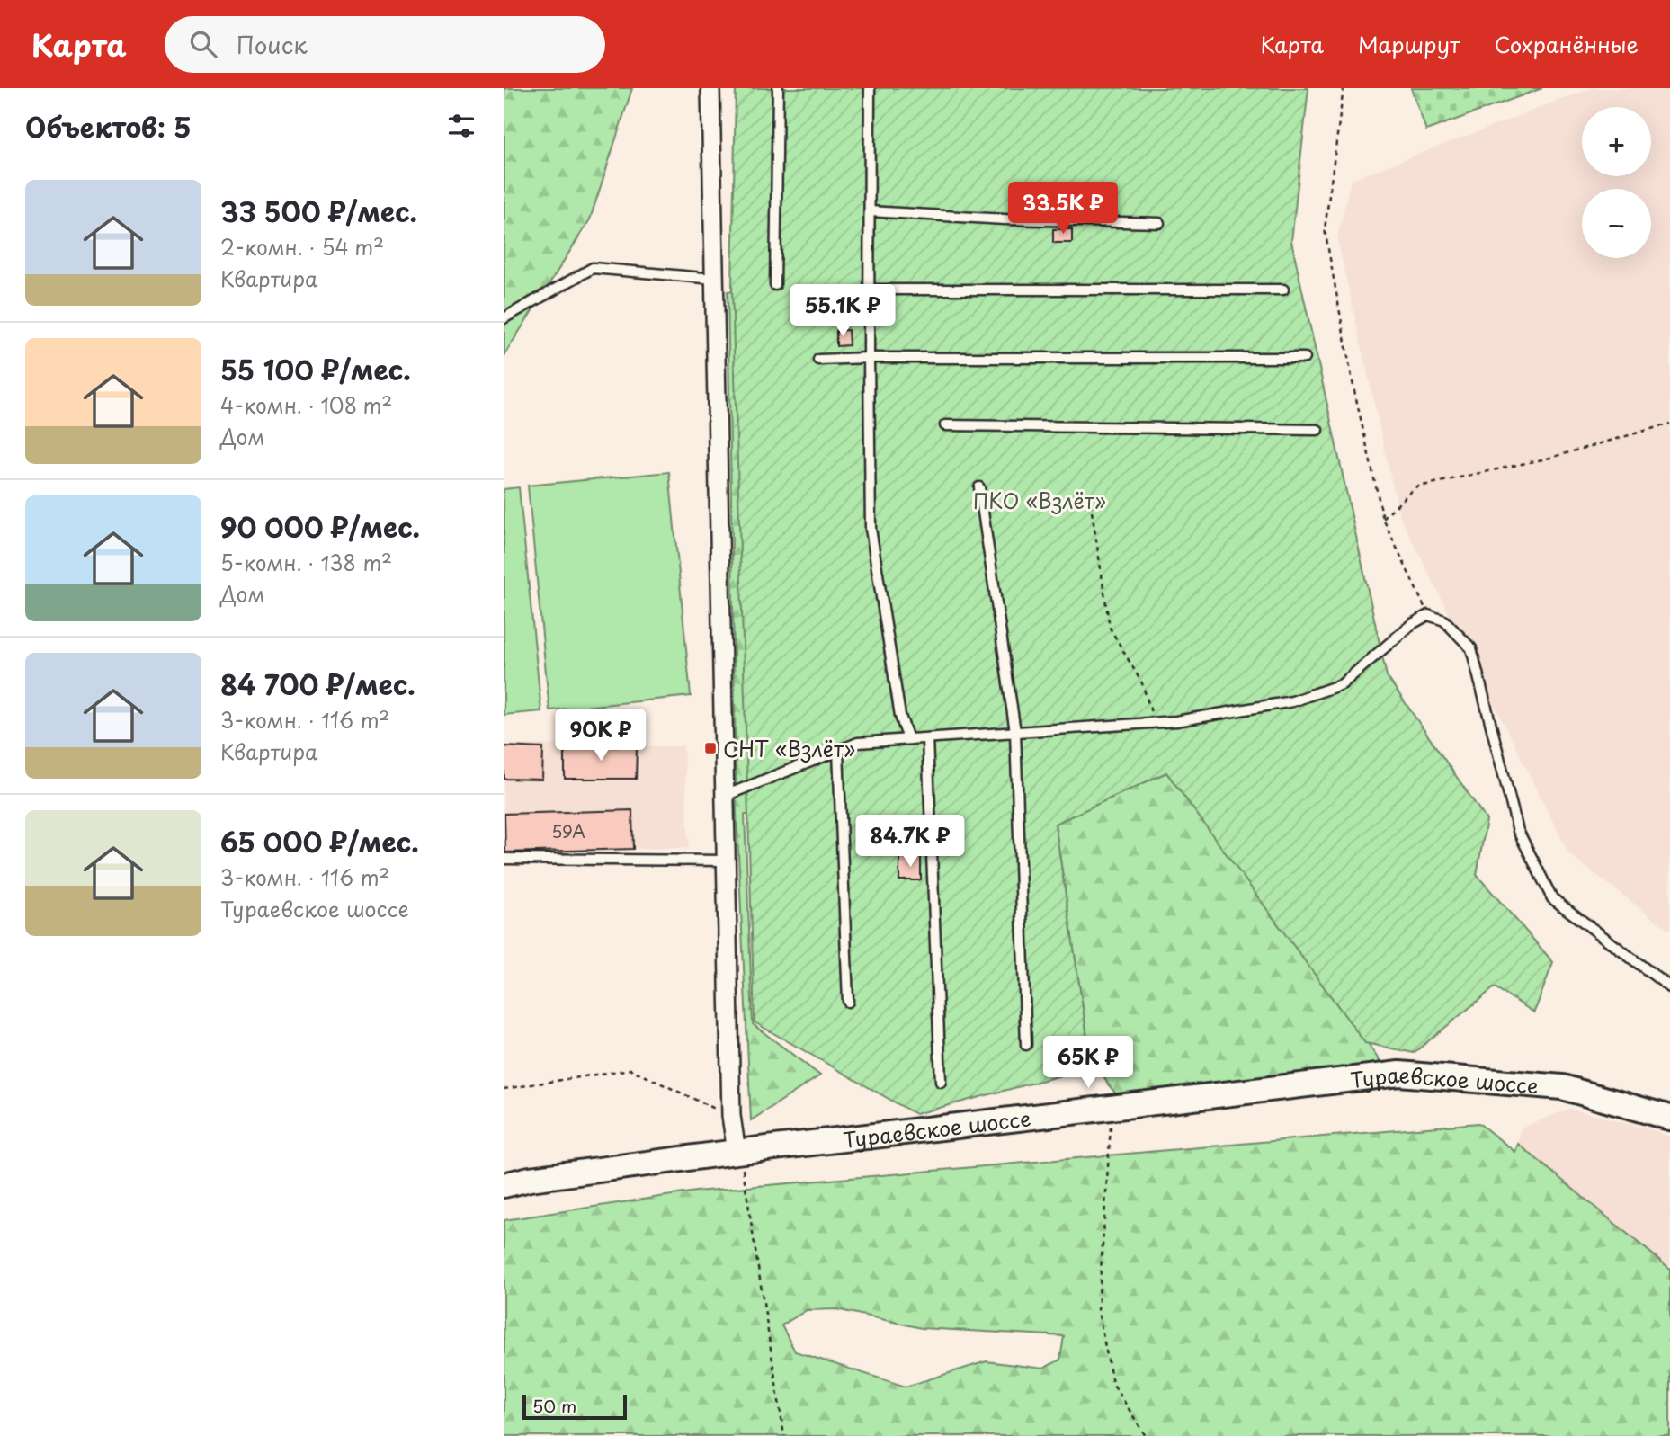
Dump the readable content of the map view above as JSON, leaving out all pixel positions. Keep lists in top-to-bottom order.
{
  "streets": {
    "main road": ["Тураевское шоссе"]
  },
  "parks": ["ПКО «Взлёт»"],
  "places": {
    "transit": ["СНТ «Взлёт»"]
  },
  "house_numbers": ["59А"],
  "scale_bar": "50 m",
  "page": {
    "header": "Карта",
    "search": "Поиск",
    "nav": ["Карта", "Маршрут", "Сохранённые"],
    "heading": "Объектов: 5",
    "map_buttons": ["+", "−"],
    "list": [
      {
        "name": "33 500 ₽/мес.",
        "note": "2-комн. · 54 m² · Квартира"
      },
      {
        "name": "55 100 ₽/мес.",
        "note": "4-комн. · 108 m² · Дом"
      },
      {
        "name": "90 000 ₽/мес.",
        "note": "5-комн. · 138 m² · Дом"
      },
      {
        "name": "84 700 ₽/мес.",
        "note": "3-комн. · 116 m² · Квартира"
      },
      {
        "name": "65 000 ₽/мес.",
        "note": "3-комн. · 116 m² · Тураевское шоссе"
      }
    ],
    "price": [
      "33.5K ₽",
      "55.1K ₽",
      "90K ₽",
      "84.7K ₽",
      "65K ₽"
    ],
    "scale": "50 m"
  }
}
